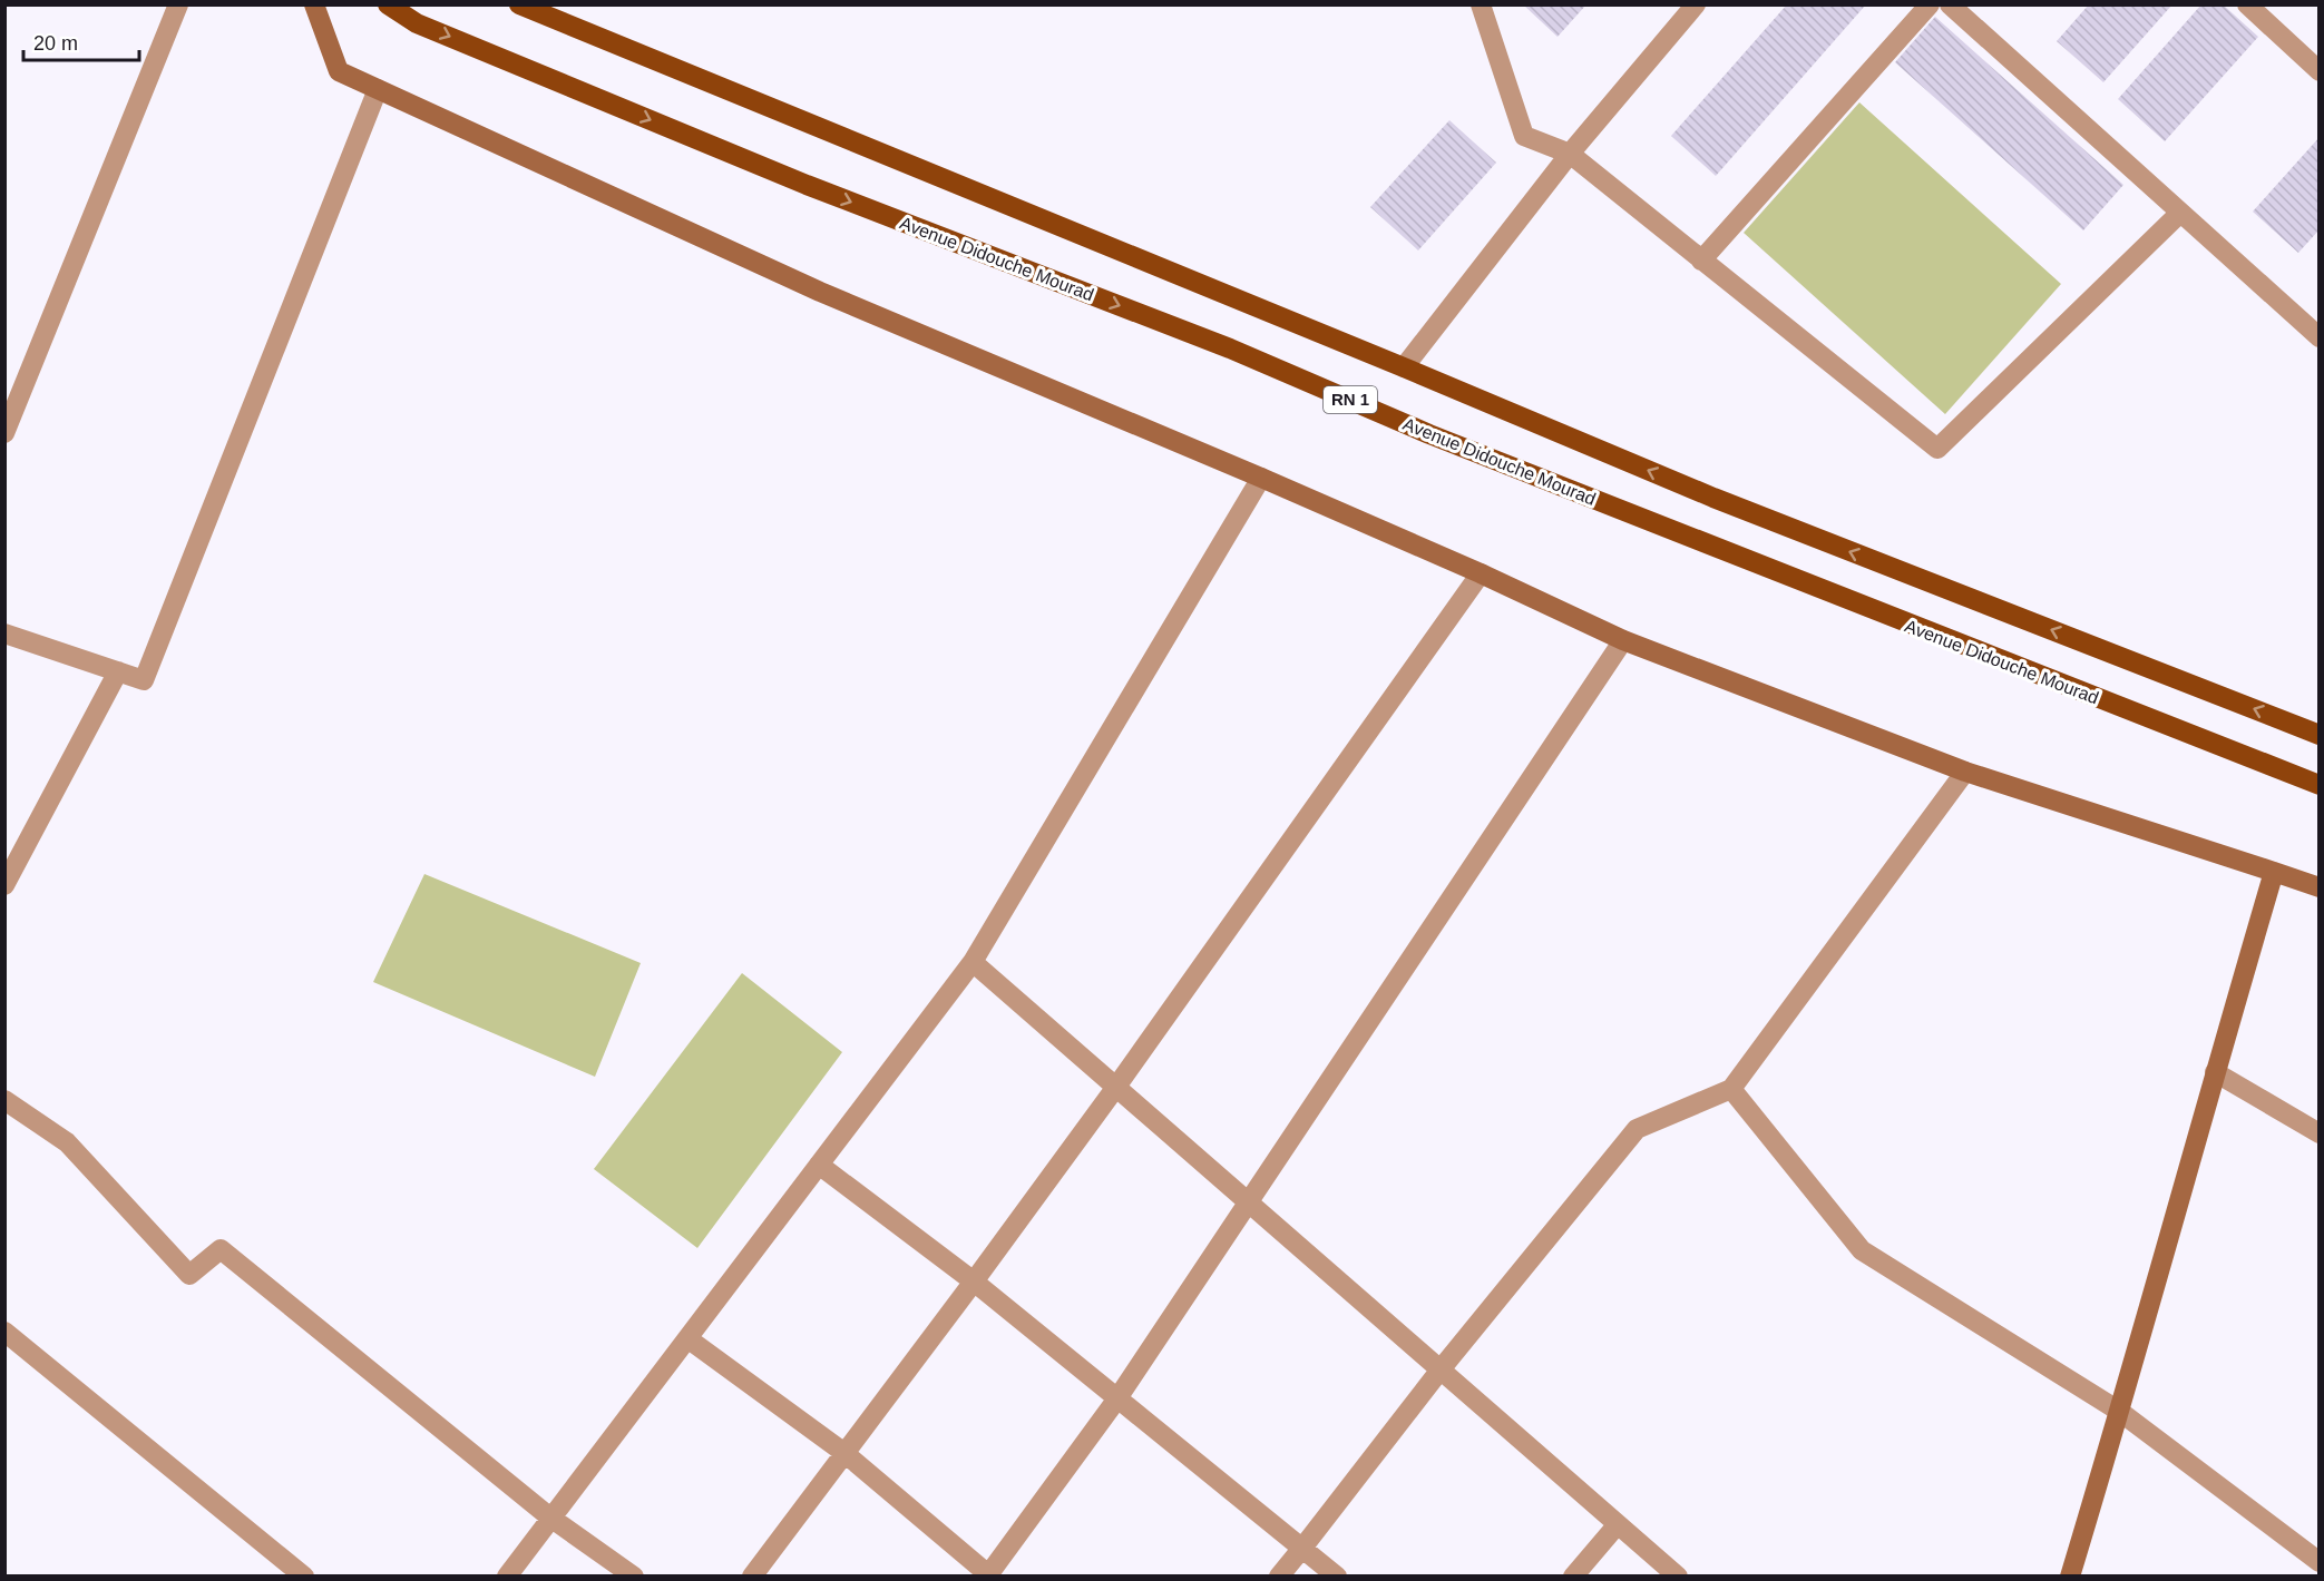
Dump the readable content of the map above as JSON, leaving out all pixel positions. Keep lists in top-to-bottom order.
{
  "streets": {
    "main road": ["Avenue Didouche Mourad", "RN 1"]
  },
  "scale_bar": "20 m"
}
